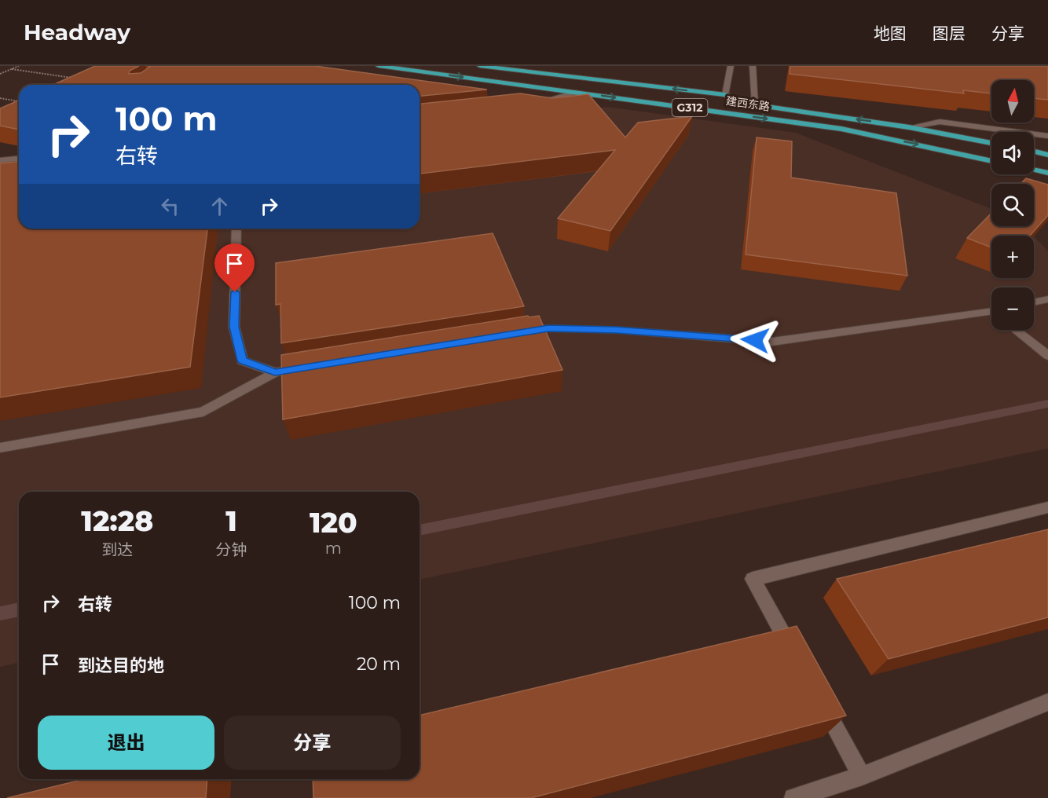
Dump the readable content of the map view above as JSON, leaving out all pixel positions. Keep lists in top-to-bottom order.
{
  "streets": {
    "highway": ["建西东路", "G312"]
  },
  "north": "top",
  "page": {
    "header": "Headway",
    "nav": ["地图", "图层", "分享"],
    "map_buttons": ["+", "−"],
    "turn": ["100 m", "右转"],
    "eta": [
      "12:28",
      "到达",
      "1",
      "分钟",
      "120",
      "m"
    ],
    "list": [
      {
        "name": "右转",
        "value": "100 m"
      },
      {
        "name": "到达目的地",
        "value": "20 m"
      }
    ],
    "buttons": ["退出", "分享"]
  }
}
